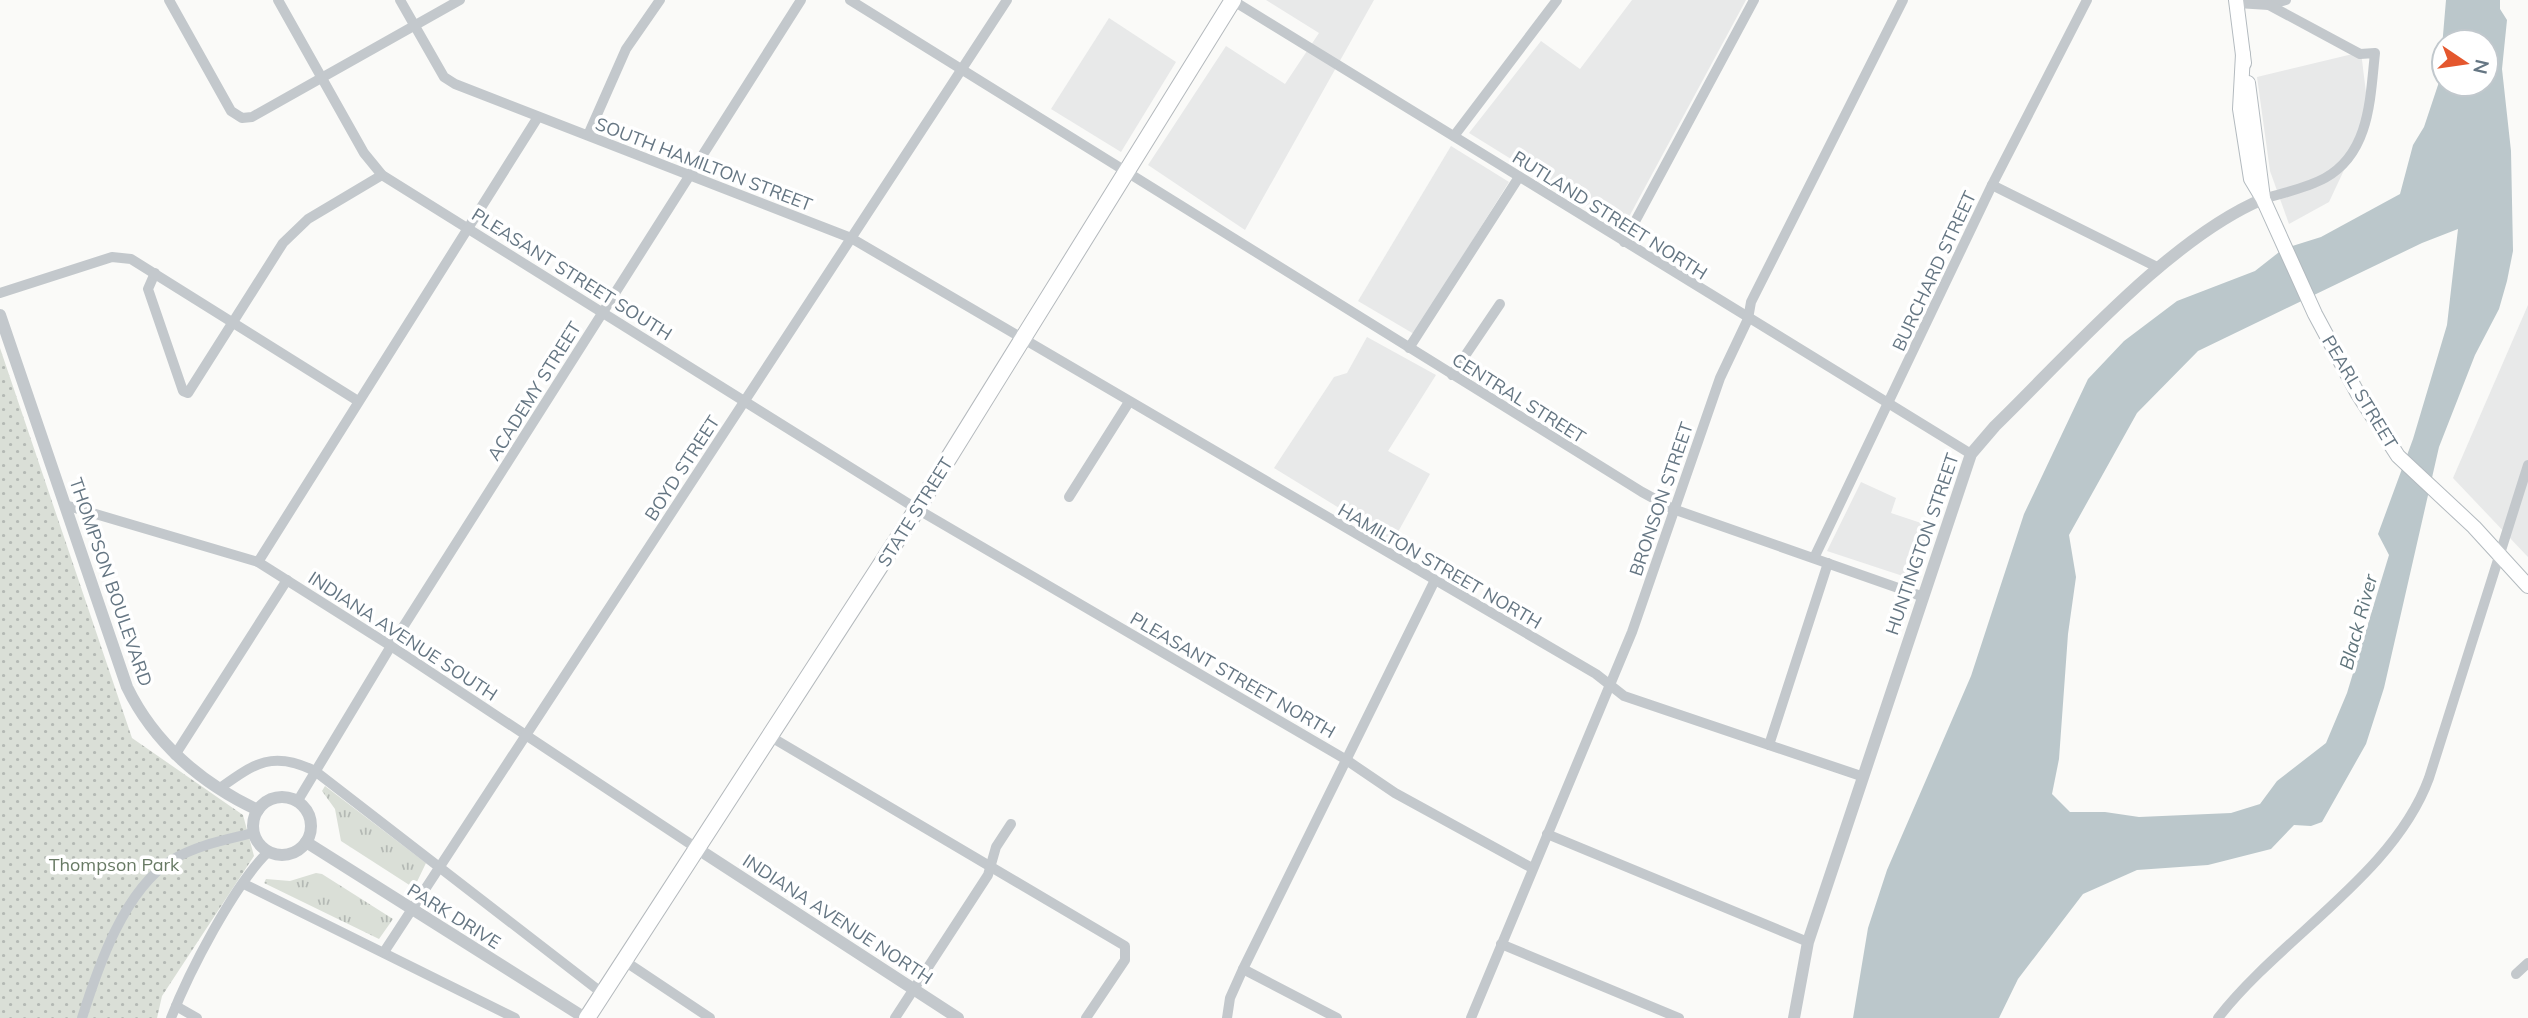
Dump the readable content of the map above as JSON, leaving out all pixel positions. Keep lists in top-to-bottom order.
{
  "streets": {
    "highway": ["STATE STREET"],
    "main road": ["PEARL STREET"],
    "street": [
      "SOUTH HAMILTON STREET",
      "RUTLAND STREET NORTH",
      "BURCHARD STREET",
      "PLEASANT STREET SOUTH",
      "ACADEMY STREET",
      "CENTRAL STREET",
      "BOYD STREET",
      "BRONSON STREET",
      "HUNTINGTON STREET",
      "HAMILTON STREET NORTH",
      "THOMPSON BOULEVARD",
      "INDIANA AVENUE SOUTH",
      "PLEASANT STREET NORTH",
      "PARK DRIVE",
      "INDIANA AVENUE NORTH"
    ]
  },
  "crossings": [
    ["SOUTH HAMILTON STREET", "ACADEMY STREET"],
    ["SOUTH HAMILTON STREET", "BOYD STREET"],
    ["SOUTH HAMILTON STREET", "STATE STREET"],
    ["SOUTH HAMILTON STREET", "HAMILTON STREET NORTH"],
    ["RUTLAND STREET NORTH", "BURCHARD STREET"],
    ["RUTLAND STREET NORTH", "BRONSON STREET"],
    ["RUTLAND STREET NORTH", "STATE STREET"],
    ["RUTLAND STREET NORTH", "HUNTINGTON STREET"],
    ["BURCHARD STREET", "CENTRAL STREET"],
    ["PLEASANT STREET SOUTH", "ACADEMY STREET"],
    ["PLEASANT STREET SOUTH", "BOYD STREET"],
    ["PLEASANT STREET SOUTH", "STATE STREET"],
    ["PLEASANT STREET SOUTH", "PLEASANT STREET NORTH"],
    ["ACADEMY STREET", "THOMPSON BOULEVARD"],
    ["ACADEMY STREET", "INDIANA AVENUE SOUTH"],
    ["ACADEMY STREET", "PARK DRIVE"],
    ["PEARL STREET", "HUNTINGTON STREET"],
    ["CENTRAL STREET", "BOYD STREET"],
    ["CENTRAL STREET", "BRONSON STREET"],
    ["CENTRAL STREET", "STATE STREET"],
    ["CENTRAL STREET", "HUNTINGTON STREET"],
    ["BOYD STREET", "INDIANA AVENUE SOUTH"],
    ["BOYD STREET", "PARK DRIVE"],
    ["BRONSON STREET", "HAMILTON STREET NORTH"],
    ["BRONSON STREET", "PLEASANT STREET NORTH"],
    ["STATE STREET", "HAMILTON STREET NORTH"],
    ["STATE STREET", "INDIANA AVENUE SOUTH"],
    ["STATE STREET", "PLEASANT STREET NORTH"],
    ["STATE STREET", "PARK DRIVE"],
    ["STATE STREET", "INDIANA AVENUE NORTH"],
    ["HUNTINGTON STREET", "HAMILTON STREET NORTH"],
    ["THOMPSON BOULEVARD", "INDIANA AVENUE SOUTH"],
    ["THOMPSON BOULEVARD", "PARK DRIVE"],
    ["INDIANA AVENUE SOUTH", "INDIANA AVENUE NORTH"]
  ],
  "water": ["Black River"],
  "parks": ["Thompson Park"],
  "north": "right"
}
